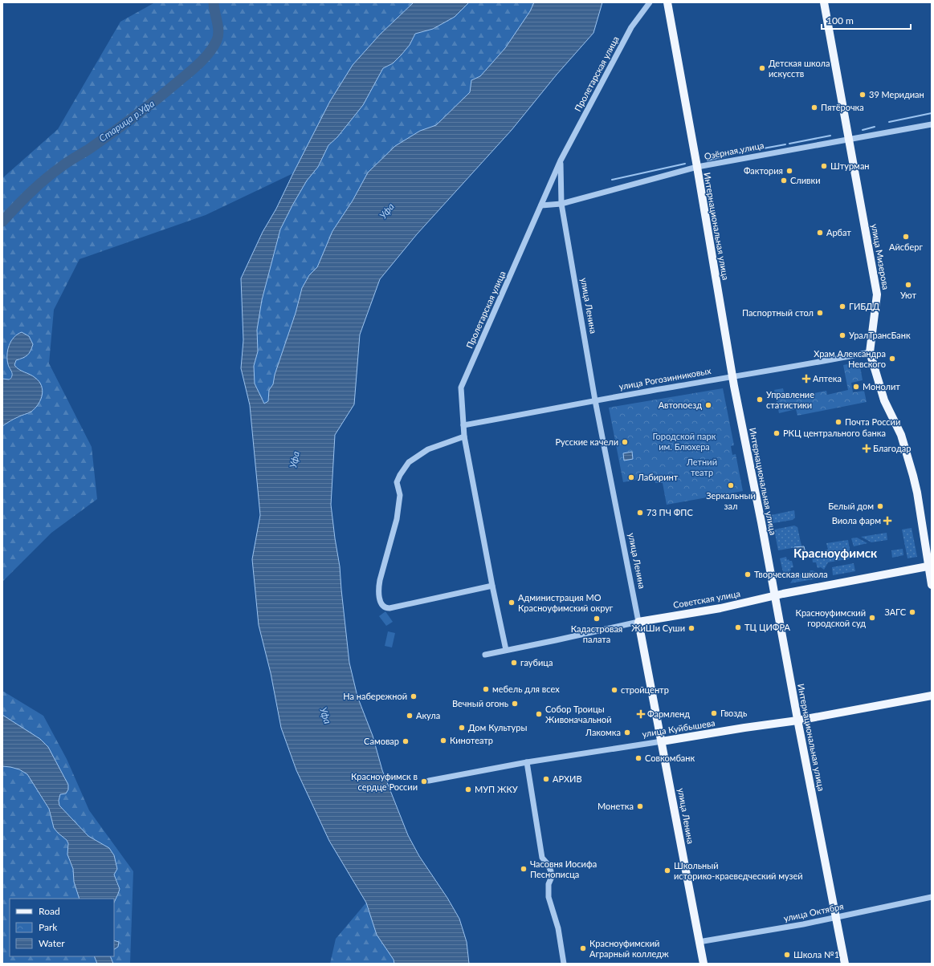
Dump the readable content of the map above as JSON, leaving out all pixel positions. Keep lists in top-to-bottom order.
{
  "streets": {
    "main road": [
      "Интернациональная улица",
      "улица Мизерова",
      "улица Ленина",
      "Советская улица",
      "улица Куйбышева"
    ],
    "street": [
      "Пролетарская улица",
      "Озёрная улица",
      "улица Рогозинниковых",
      "улица Октября"
    ]
  },
  "crossings": [
    ["Пролетарская улица", "Озёрная улица"],
    ["Пролетарская улица", "улица Ленина"],
    ["Пролетарская улица", "улица Рогозинниковых"],
    ["Пролетарская улица", "Советская улица"],
    ["Озёрная улица", "Интернациональная улица"],
    ["Озёрная улица", "улица Мизерова"],
    ["Озёрная улица", "улица Ленина"],
    ["Интернациональная улица", "улица Рогозинниковых"],
    ["Интернациональная улица", "Советская улица"],
    ["Интернациональная улица", "улица Куйбышева"],
    ["Интернациональная улица", "улица Октября"],
    ["улица Мизерова", "улица Рогозинниковых"],
    ["улица Мизерова", "Советская улица"],
    ["улица Ленина", "улица Рогозинниковых"],
    ["улица Ленина", "Советская улица"],
    ["улица Ленина", "улица Куйбышева"],
    ["улица Ленина", "улица Октября"]
  ],
  "districts": ["Красноуфимск"],
  "water": ["Старица р.Уфа", "Уфа"],
  "parks": ["Городской парк им. Блюхера", "Летний театр"],
  "places": {
    "other": [
      "Детская школа искусств",
      "39 Меридиан",
      "Пятёрочка",
      "Штурман",
      "Фактория",
      "Сливки",
      "Арбат",
      "Айсберг",
      "Уют",
      "ГИБДД",
      "Паспортный стол",
      "УралТрансБанк",
      "Храм Александра Невского",
      "Монолит",
      "Управление статистики",
      "Автопоезд",
      "Почта России",
      "РКЦ центрального банка",
      "Русские качели",
      "Лабиринт",
      "Зеркальный зал",
      "Белый дом",
      "73 ПЧ ФПС",
      "Творческая школа",
      "Администрация МО Красноуфимский округ",
      "ЗАГС",
      "Красноуфимский городской суд",
      "Кадастровая палата",
      "ТЦ ЦИФРА",
      "ЖиШи Суши",
      "гаубица",
      "мебель для всех",
      "стройцентр",
      "На набережной",
      "Вечный огонь",
      "Гвоздь",
      "Собор Троицы Живоначальной",
      "Акула",
      "Дом Культуры",
      "Лакомка",
      "Кинотеатр",
      "Самовар",
      "Совкомбанк",
      "АРХИВ",
      "Красноуфимск в сердце России",
      "МУП ЖКУ",
      "Монетка",
      "Часовня Иосифа Песнописца",
      "Школьный историко-краеведческий музей",
      "Красноуфимский Аграрный колледж",
      "Школа №1"
    ],
    "health": [
      "Аптека",
      "Благодар",
      "Виола фарм",
      "Фармленд"
    ]
  },
  "legend": ["Road", "Park", "Water"],
  "scale_bar": "100 m"
}
